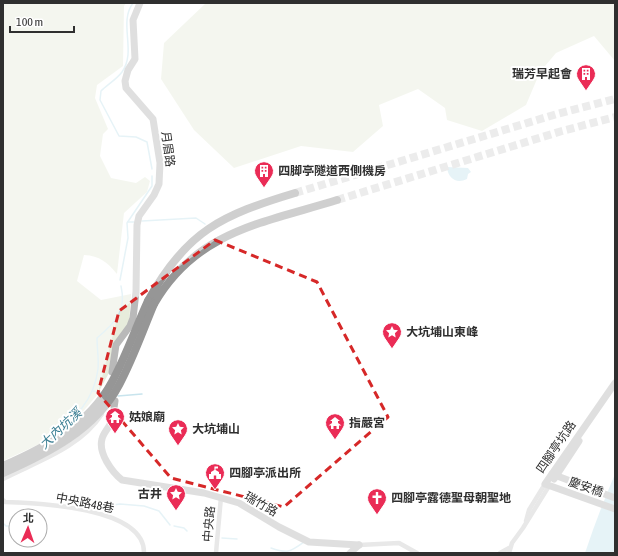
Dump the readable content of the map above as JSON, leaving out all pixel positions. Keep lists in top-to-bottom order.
{
  "streets": {
    "street": [
      "月眉路",
      "四腳亭坑路",
      "慶安橋",
      "中央路48巷",
      "瑞竹路",
      "中央路"
    ]
  },
  "crossings": [
    ["四腳亭坑路", "慶安橋"],
    ["瑞竹路", "中央路"]
  ],
  "water": ["大內坑溪"],
  "places": {
    "building": ["瑞芳早起會", "四脚亭隧道西側機房"],
    "place": ["大坑埔山東峰", "大坑埔山", "古井"],
    "temple": ["姑娘廟", "指嚴宮"],
    "public building": ["四腳亭派出所"],
    "church": ["四腳亭露德聖母朝聖地"]
  },
  "scale_bar": "100 m",
  "north": "top"
}
